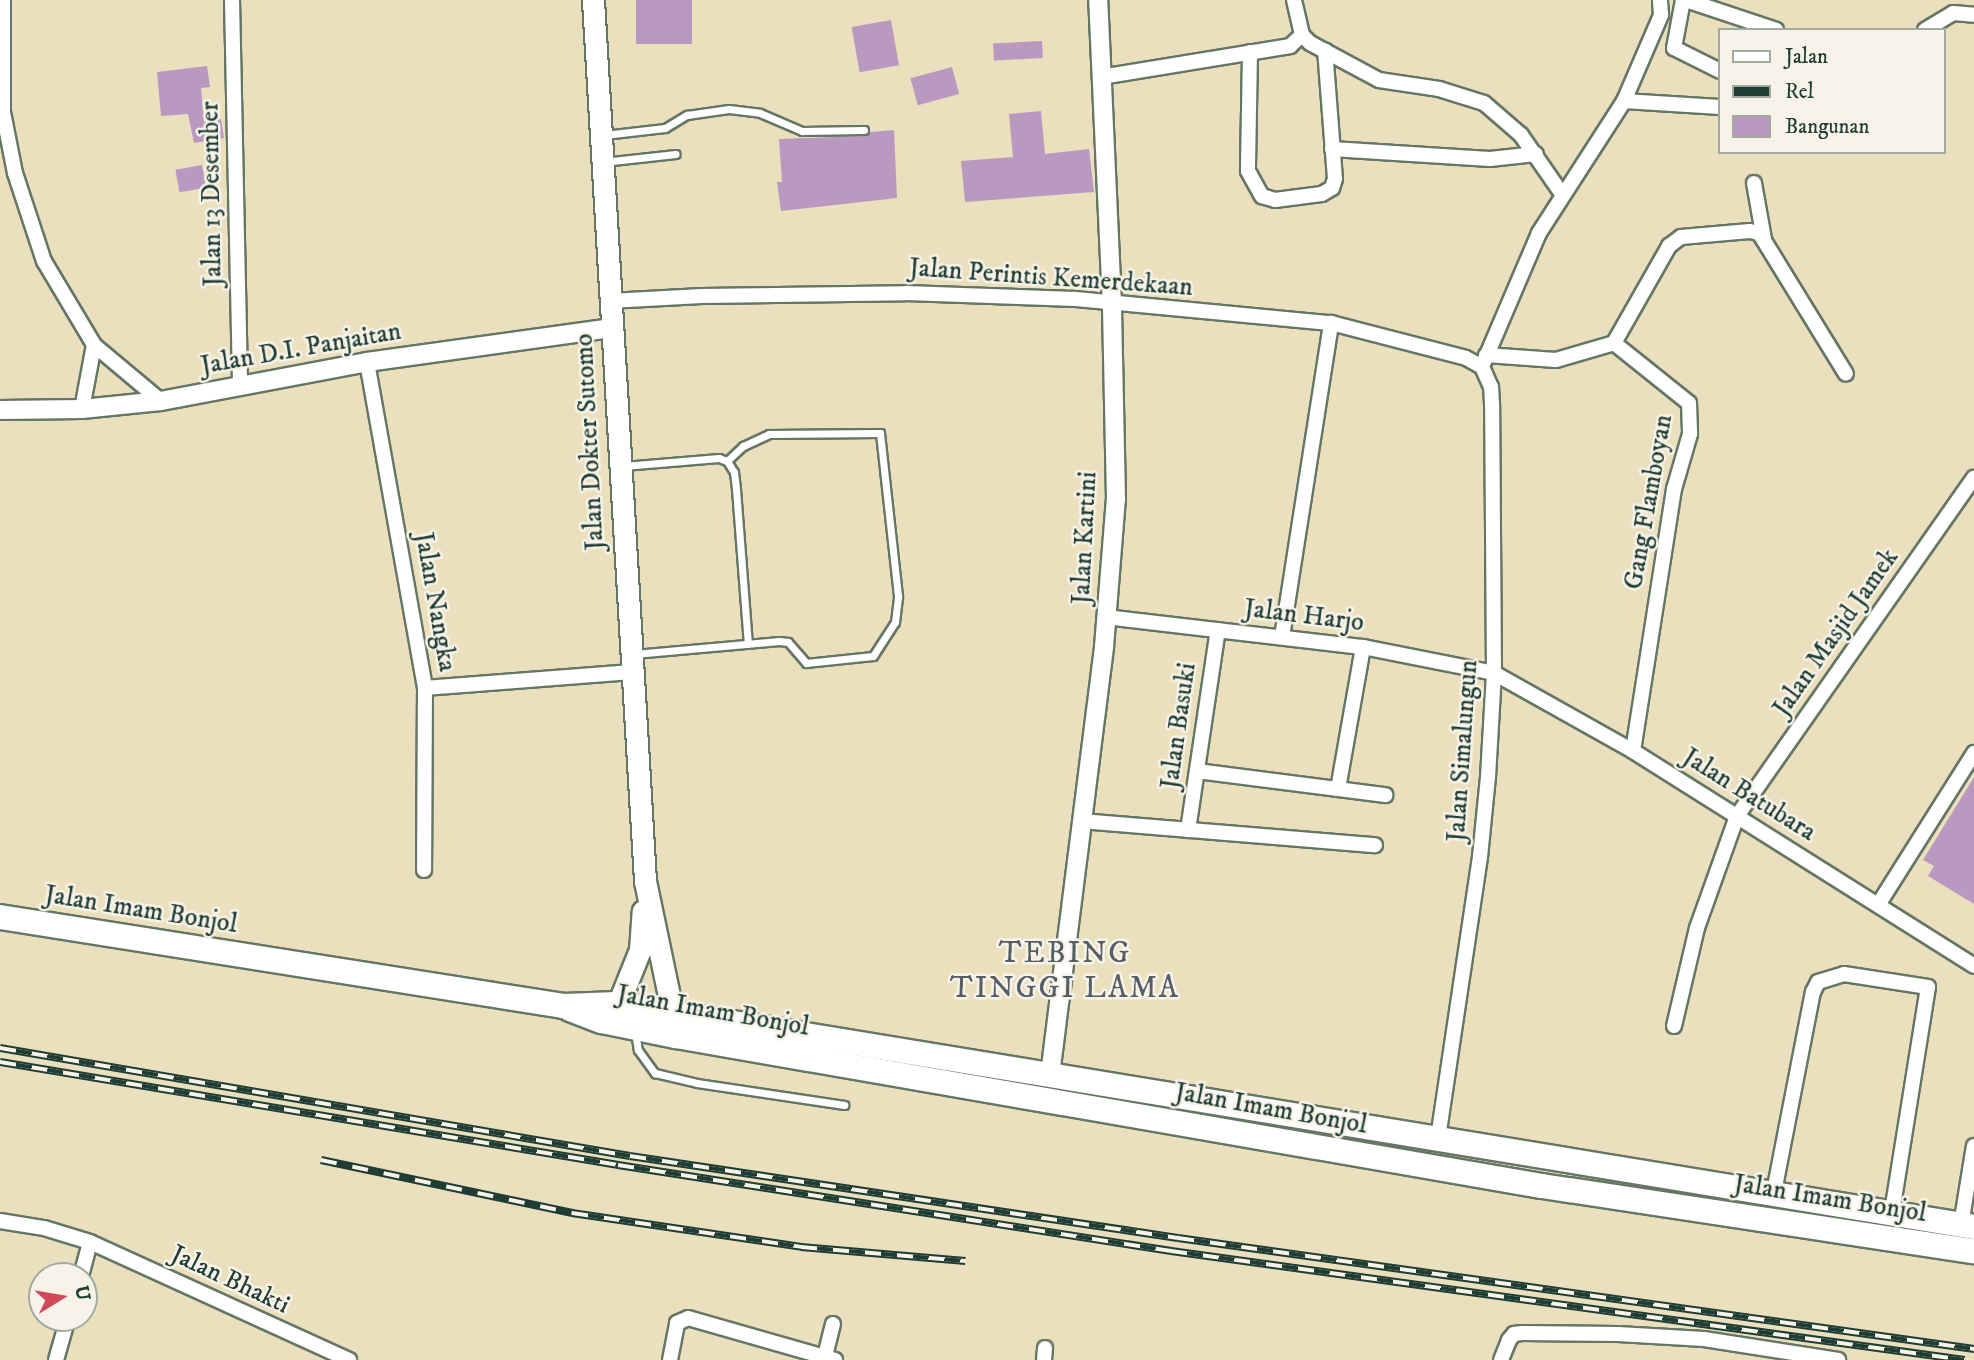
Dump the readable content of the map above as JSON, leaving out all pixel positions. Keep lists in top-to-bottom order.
{
  "streets": {
    "highway": ["Jalan Imam Bonjol"],
    "main road": ["Jalan Dokter Sutomo"],
    "street": [
      "Jalan 13 Desember",
      "Jalan Perintis Kemerdekaan",
      "Jalan D.I. Panjaitan",
      "Gang Flamboyan",
      "Jalan Kartini",
      "Jalan Nangka",
      "Jalan Harjo",
      "Jalan Masjid Jamek",
      "Jalan Basuki",
      "Jalan Simalungun",
      "Jalan Batubara",
      "Jalan Bhakti"
    ]
  },
  "crossings": [
    ["Jalan 13 Desember", "Jalan D.I. Panjaitan"],
    ["Jalan Perintis Kemerdekaan", "Jalan Dokter Sutomo"],
    ["Jalan Perintis Kemerdekaan", "Jalan Kartini"],
    ["Jalan Perintis Kemerdekaan", "Jalan Simalungun"],
    ["Jalan D.I. Panjaitan", "Jalan Dokter Sutomo"],
    ["Jalan D.I. Panjaitan", "Jalan Nangka"],
    ["Jalan Dokter Sutomo", "Jalan Nangka"],
    ["Jalan Dokter Sutomo", "Jalan Imam Bonjol"],
    ["Gang Flamboyan", "Jalan Batubara"],
    ["Jalan Kartini", "Jalan Harjo"],
    ["Jalan Kartini", "Jalan Imam Bonjol"],
    ["Jalan Harjo", "Jalan Basuki"],
    ["Jalan Harjo", "Jalan Simalungun"],
    ["Jalan Harjo", "Jalan Batubara"],
    ["Jalan Masjid Jamek", "Jalan Batubara"],
    ["Jalan Simalungun", "Jalan Batubara"],
    ["Jalan Simalungun", "Jalan Imam Bonjol"]
  ],
  "districts": ["TEBING TINGGI LAMA"],
  "legend": ["Jalan", "Rel", "Bangunan"],
  "north": "right"
}
